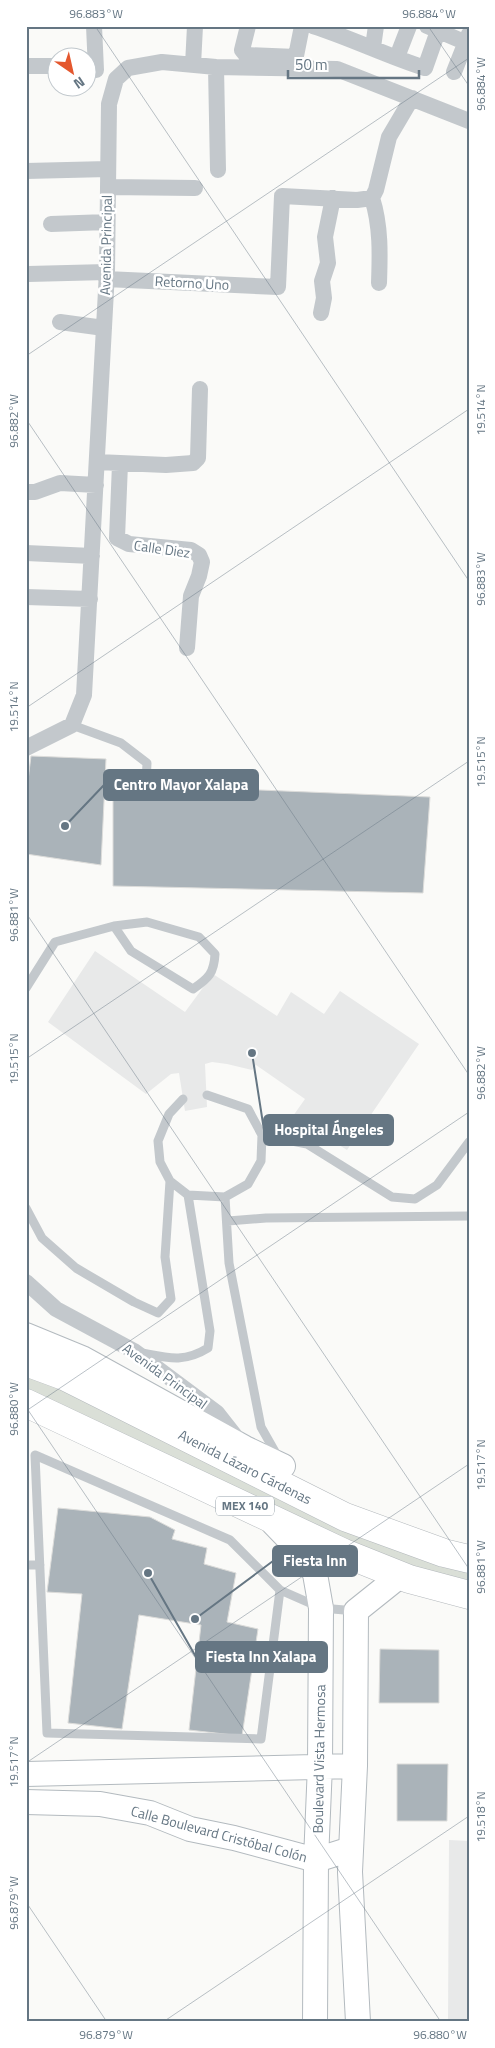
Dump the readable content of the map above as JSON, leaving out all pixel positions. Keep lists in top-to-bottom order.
{
  "streets": {
    "highway": ["Avenida Lázaro Cárdenas", "MEX 140"],
    "street": [
      "Avenida Principal",
      "Retorno Uno",
      "Calle Diez",
      "Boulevard Vista Hermosa",
      "Calle Boulevard Cristóbal Colón"
    ]
  },
  "crossings": [
    ["Avenida Principal", "Retorno Uno"],
    ["Avenida Principal", "Calle Diez"],
    ["Avenida Principal", "Avenida Lázaro Cárdenas"],
    ["MEX 140", "Boulevard Vista Hermosa"],
    ["Boulevard Vista Hermosa", "Calle Boulevard Cristóbal Colón"]
  ],
  "places": [
    "Centro Mayor Xalapa",
    "Hospital Ángeles",
    "Fiesta Inn Xalapa",
    "Fiesta Inn"
  ],
  "scale_bar": "50 m",
  "north": "bottom right",
  "coordinates": [
    "96.883°W",
    "96.884°W",
    "19.514°N",
    "96.882°W",
    "19.515°N",
    "96.881°W",
    "96.880°W",
    "19.517°N",
    "19.518°N",
    "96.879°W"
  ]
}
